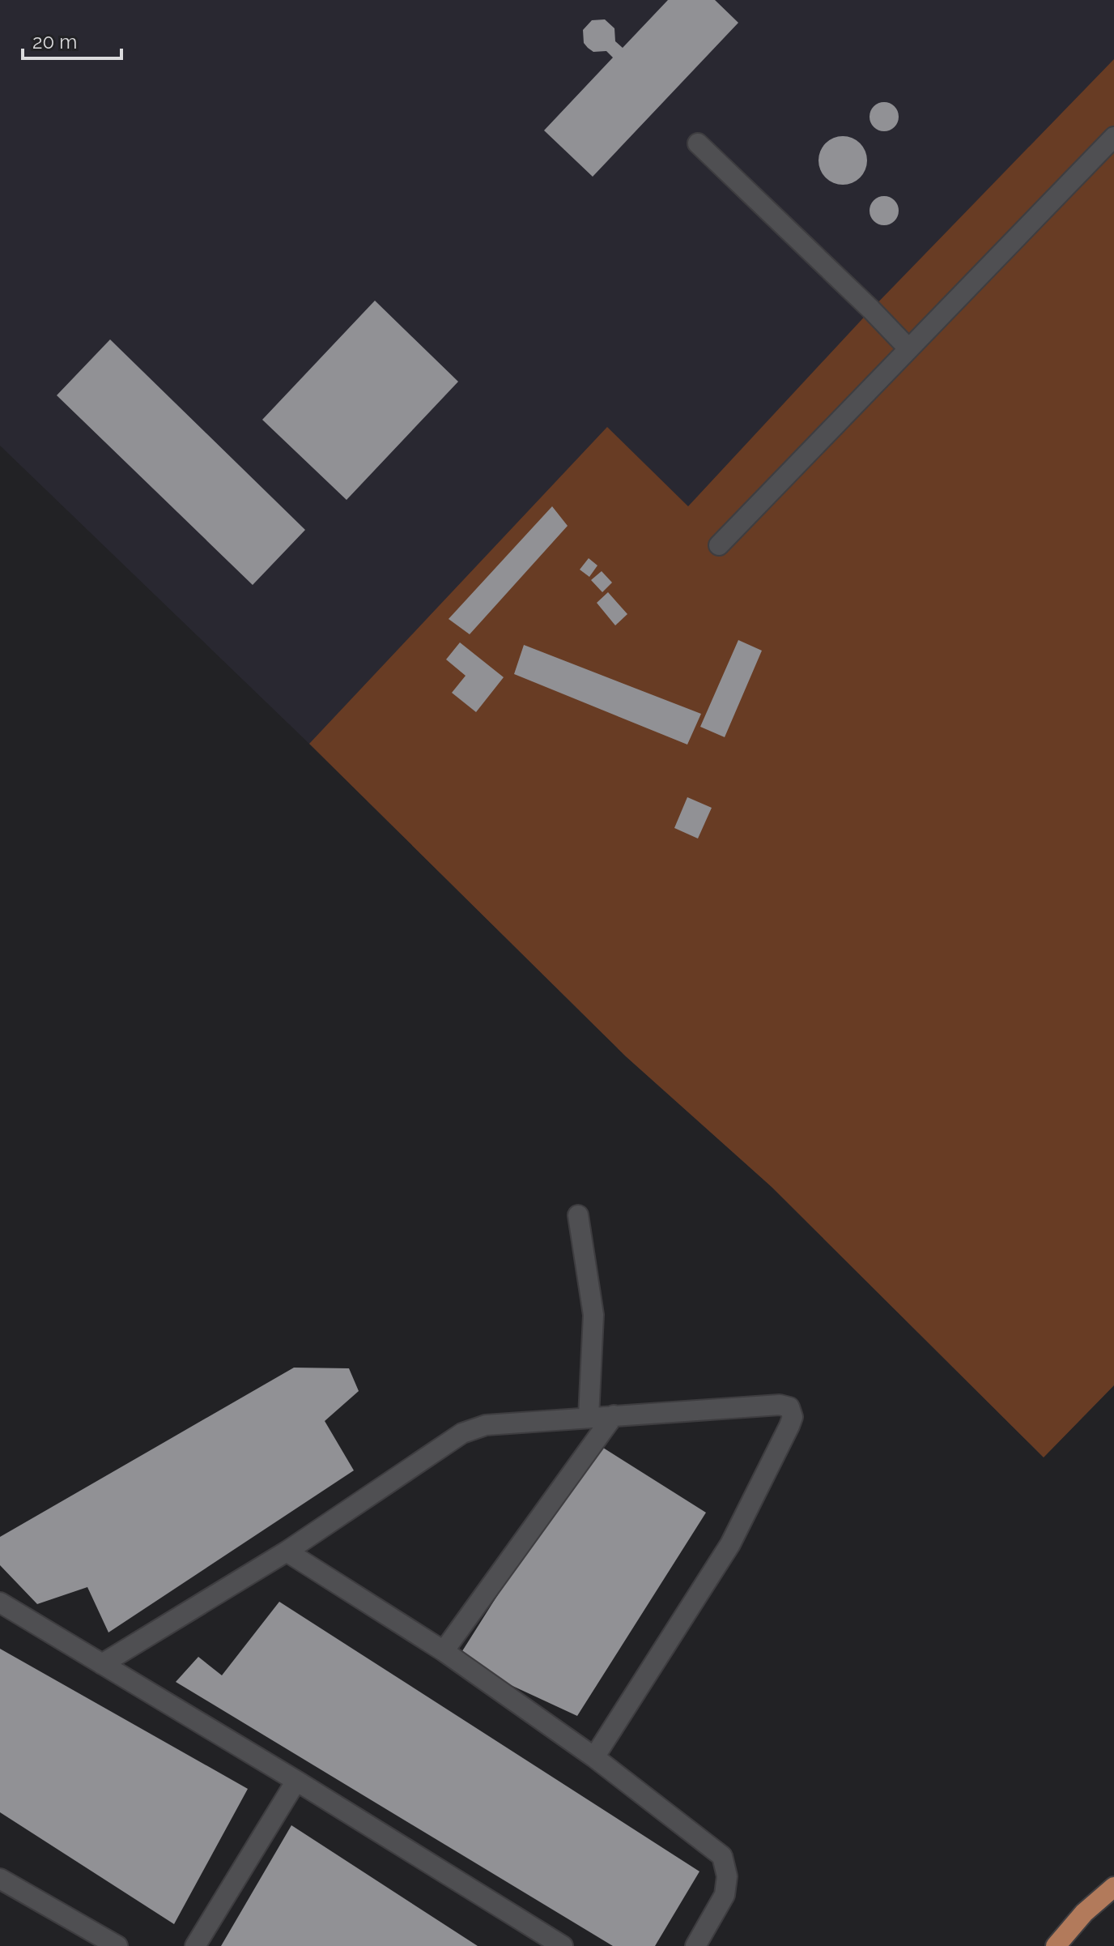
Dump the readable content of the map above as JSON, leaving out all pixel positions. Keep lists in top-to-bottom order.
{
  "scale_bar": "20 m"
}
